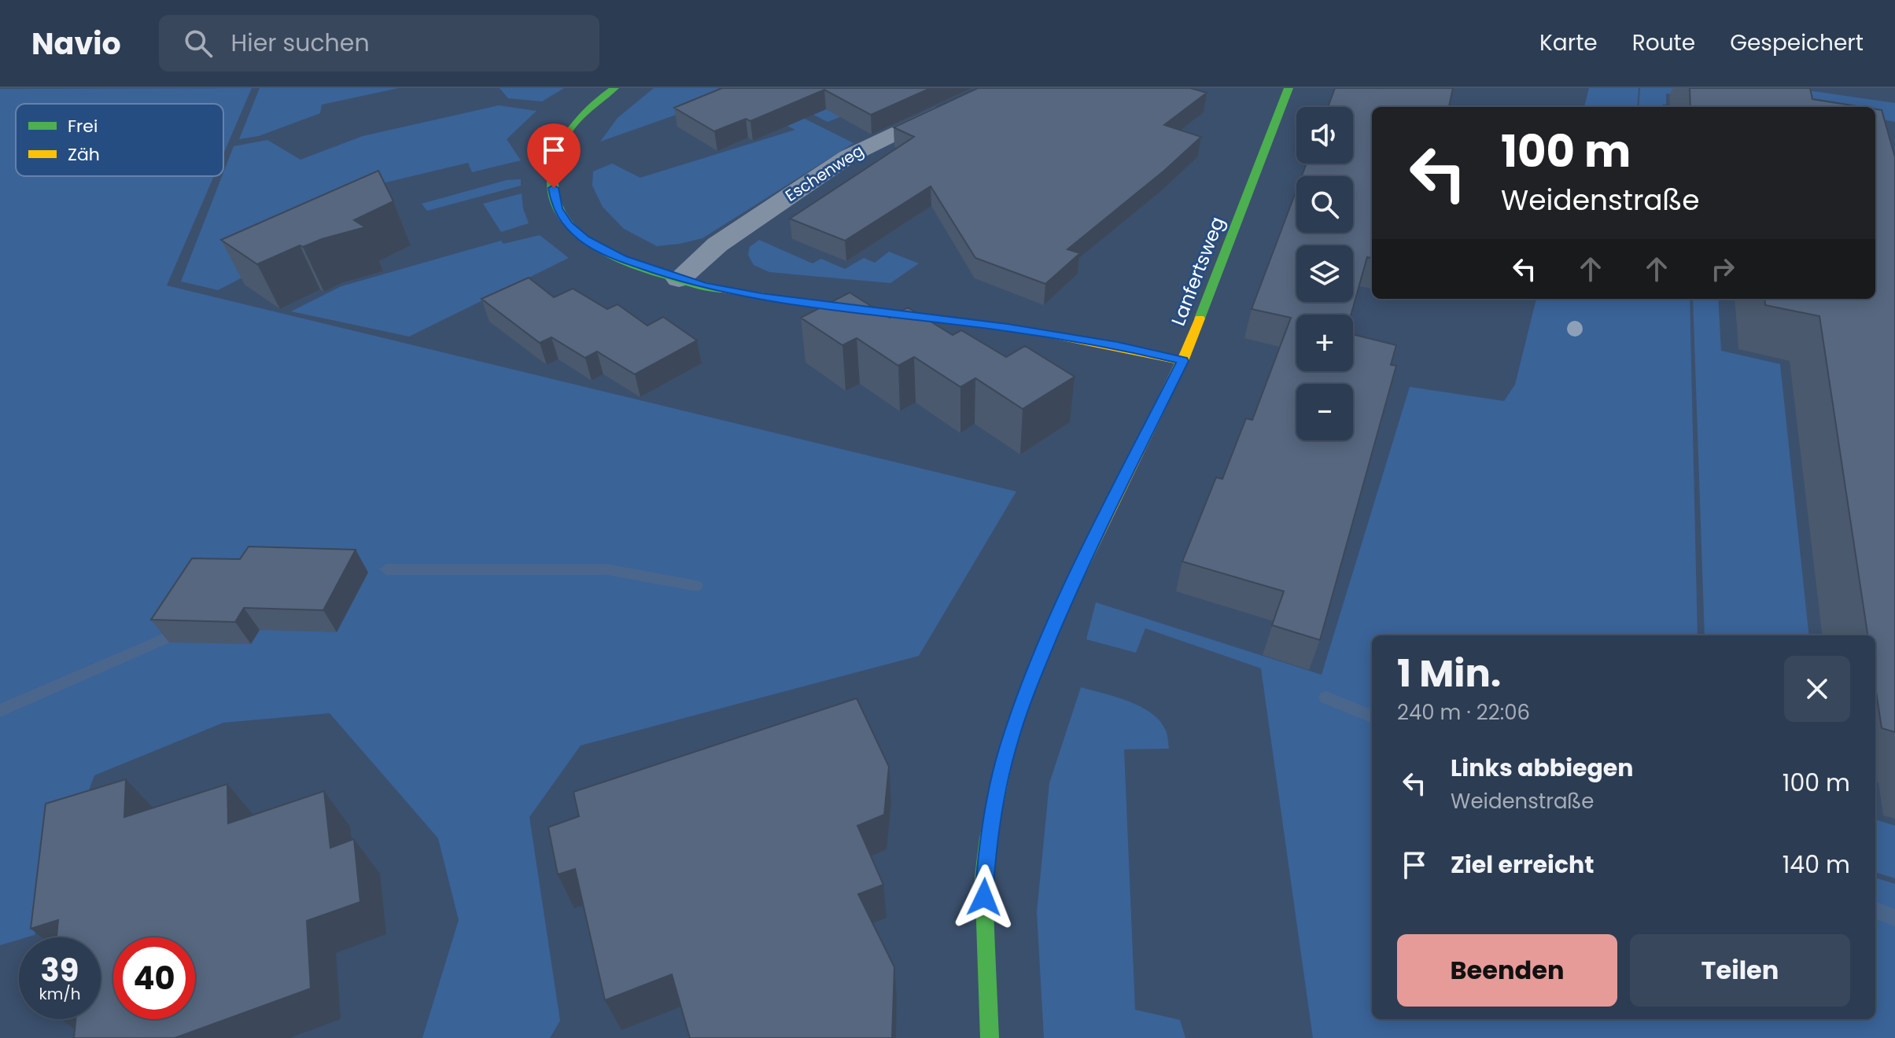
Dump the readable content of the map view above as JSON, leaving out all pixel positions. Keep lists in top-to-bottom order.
{
  "streets": {
    "street": ["Eschenweg", "Lanfertsweg"]
  },
  "legend": ["Frei", "Zäh"],
  "page": {
    "header": "Navio",
    "search": "Hier suchen",
    "nav": ["Karte", "Route", "Gespeichert"],
    "map_buttons": ["+", "−"],
    "turn": ["100 m", "Weidenstraße"],
    "heading": ["1 Min.", "240 m · 22:06"],
    "list": [
      {
        "name": "Links abbiegen",
        "note": "Weidenstraße",
        "value": "100 m"
      },
      {
        "name": "Ziel erreicht",
        "value": "140 m"
      }
    ],
    "buttons": ["Beenden", "Teilen"],
    "speed": "39 km/h",
    "limit": "40"
  }
}
